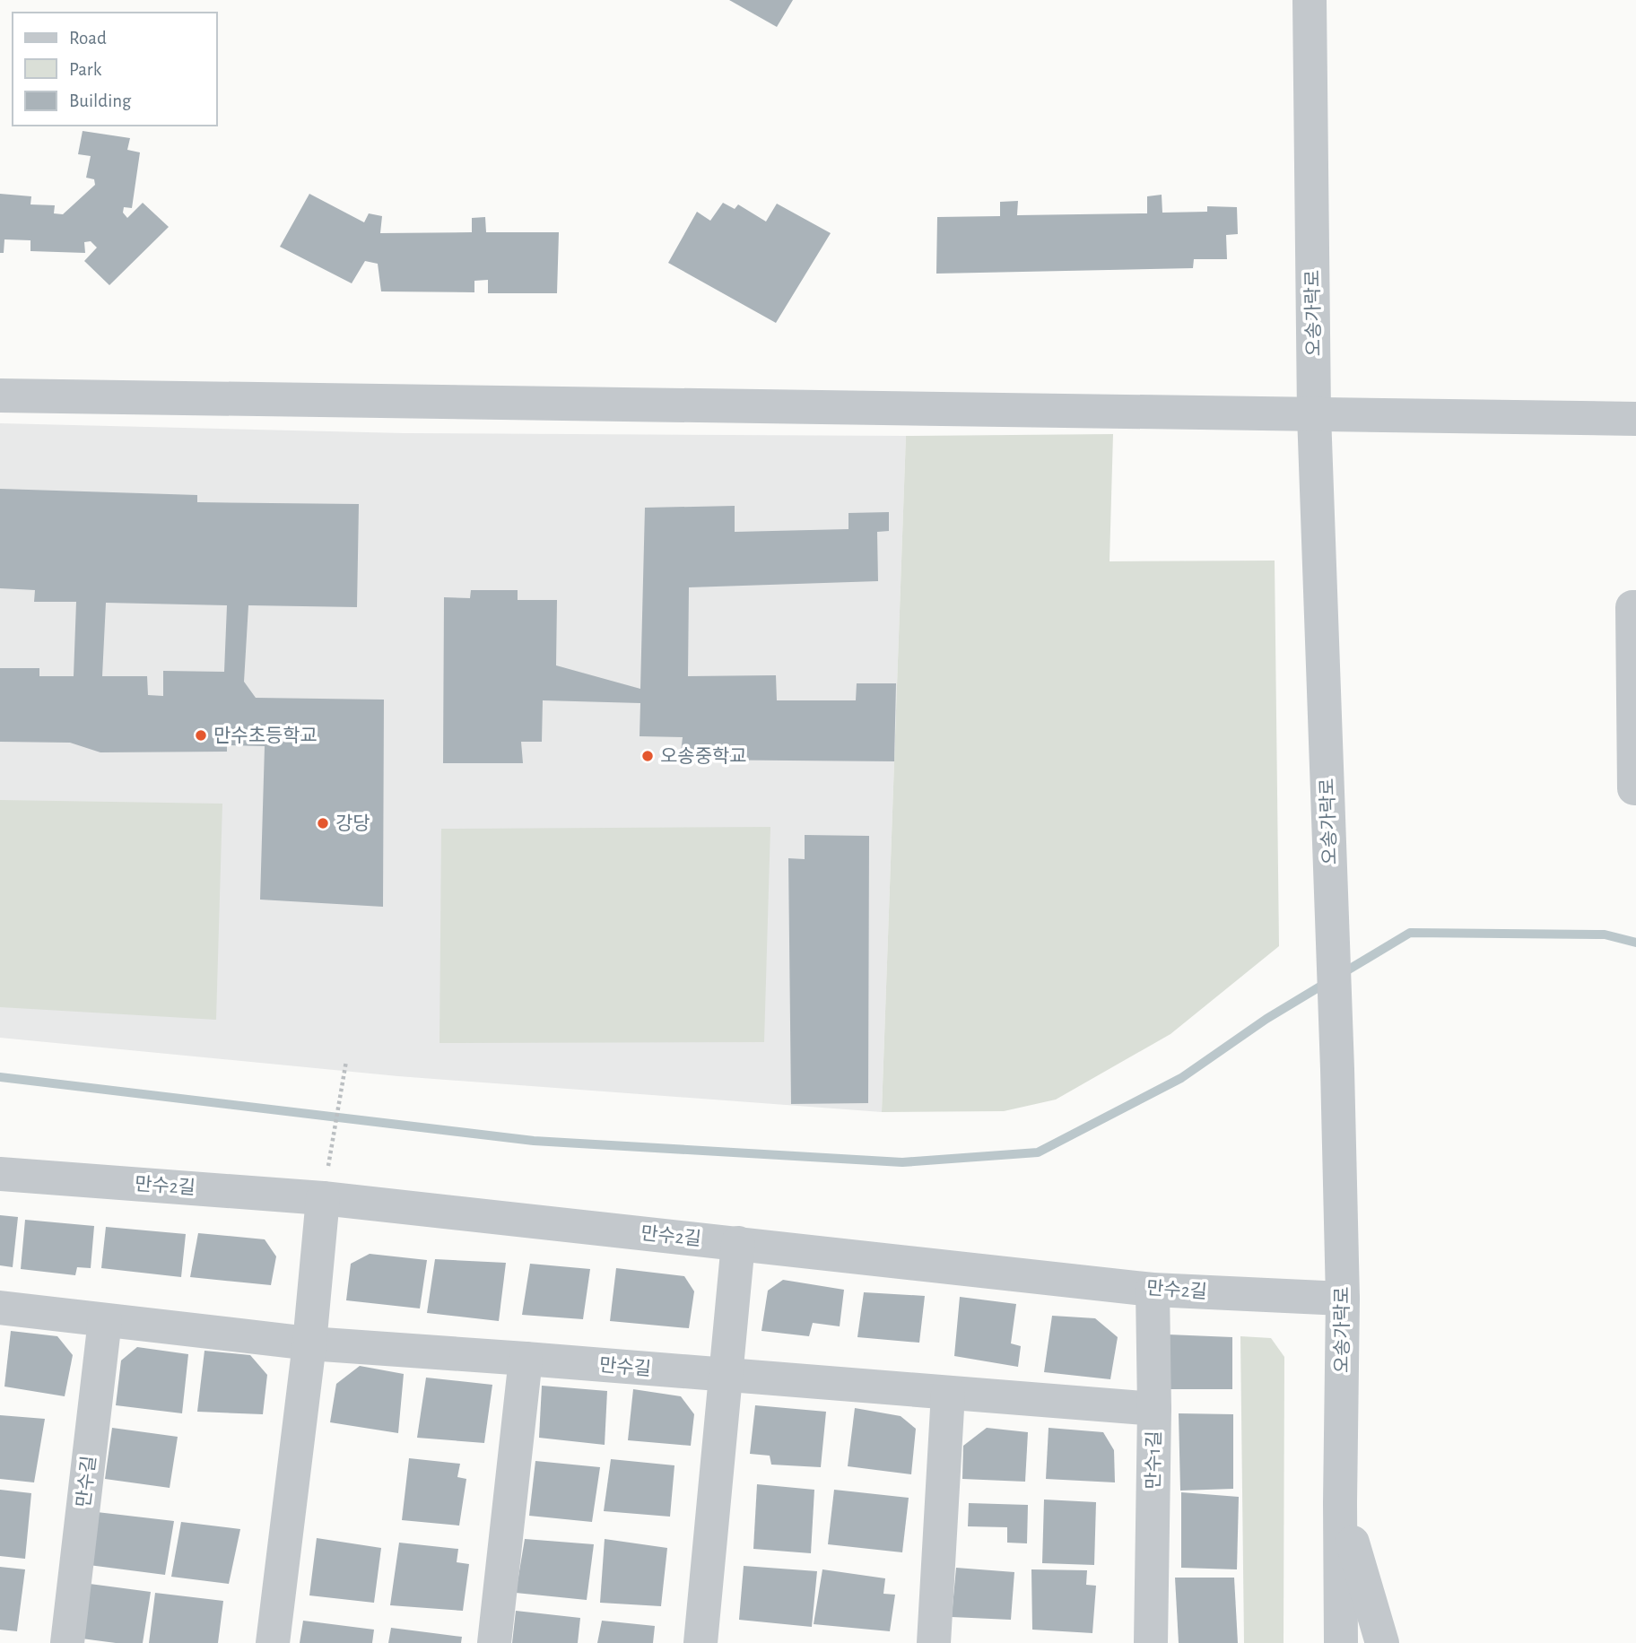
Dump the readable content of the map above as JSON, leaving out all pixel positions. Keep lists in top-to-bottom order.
{
  "streets": {
    "street": [
      "오송가락로",
      "만수2길",
      "만수길",
      "만수1길"
    ]
  },
  "crossings": [
    ["오송가락로", "만수2길"],
    ["만수길", "만수1길"]
  ],
  "places": ["만수초등학교", "오송중학교", "강당"],
  "legend": ["Road", "Park", "Building"]
}
